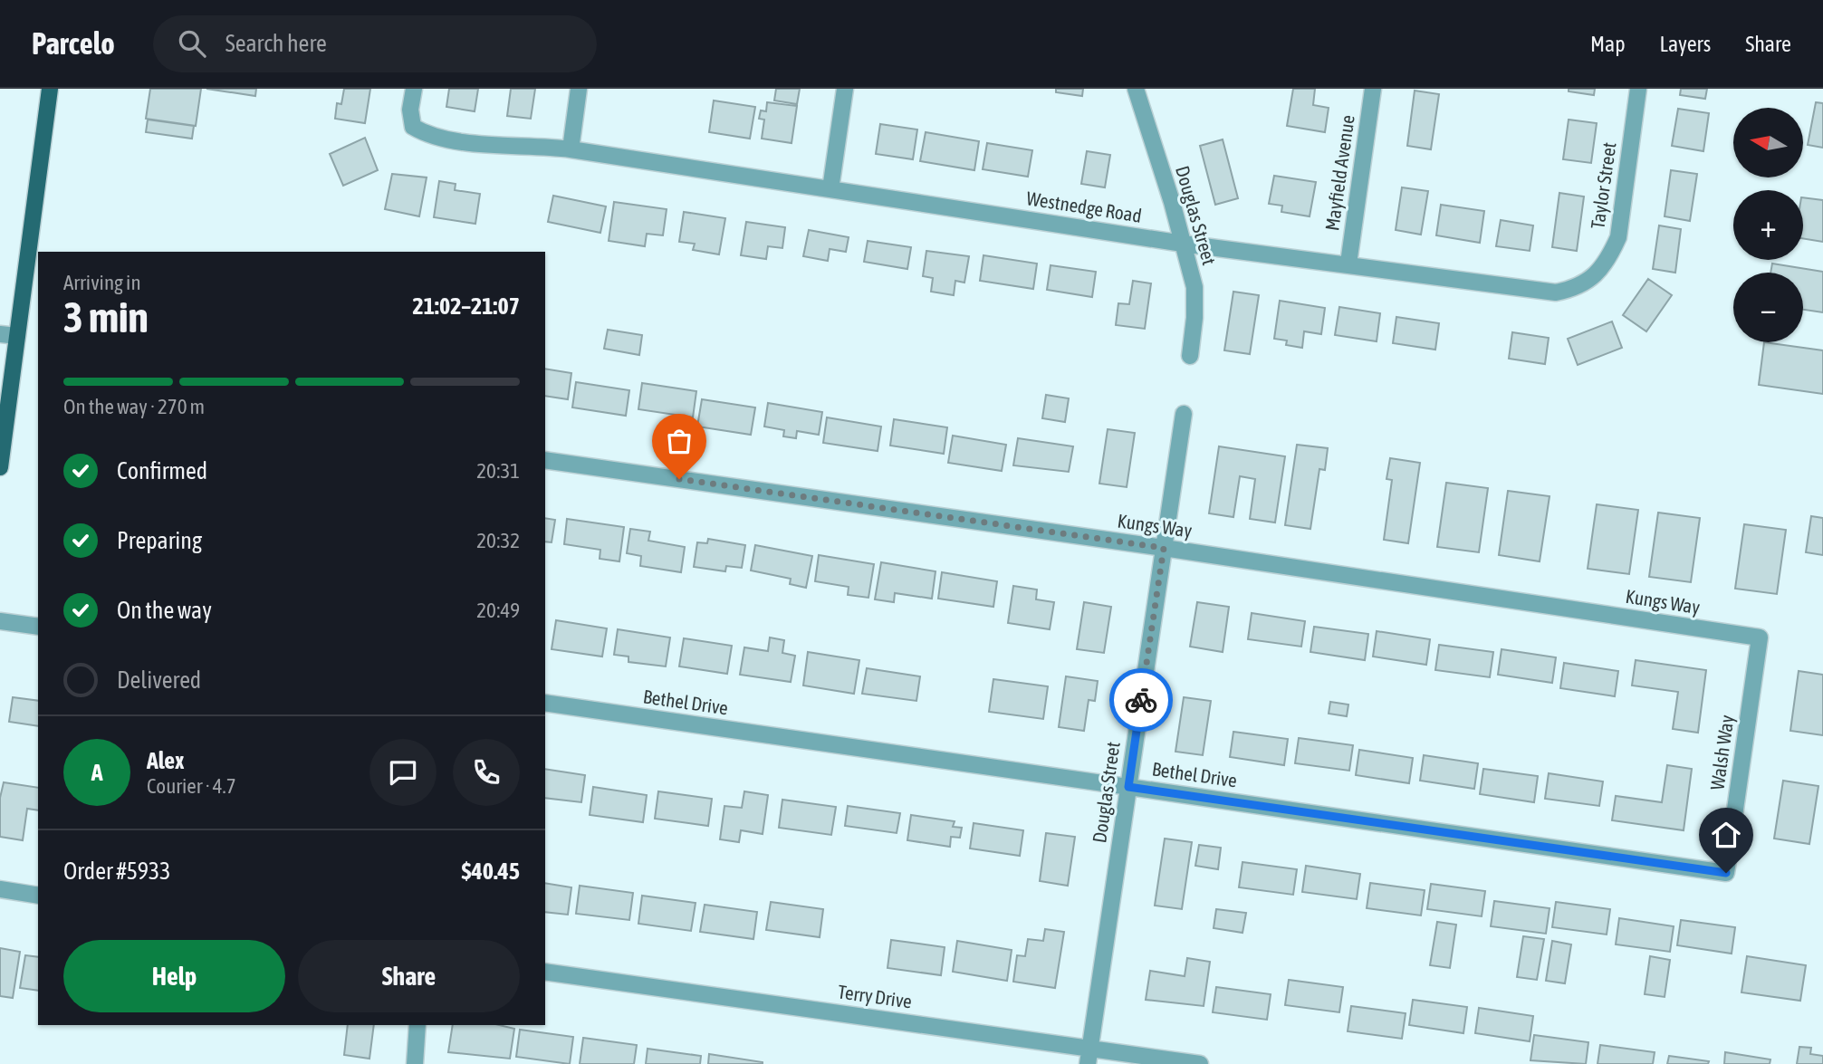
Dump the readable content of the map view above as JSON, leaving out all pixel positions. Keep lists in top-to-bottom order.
{
  "streets": {
    "street": [
      "Mayfield Avenue",
      "Taylor Street",
      "Westnedge Road",
      "Douglas Street",
      "Kungs Way",
      "Bethel Drive",
      "Walsh Way",
      "Terry Drive"
    ]
  },
  "crossings": [
    ["Mayfield Avenue", "Westnedge Road"],
    ["Taylor Street", "Westnedge Road"],
    ["Westnedge Road", "Douglas Street"],
    ["Douglas Street", "Kungs Way"],
    ["Douglas Street", "Bethel Drive"],
    ["Douglas Street", "Terry Drive"],
    ["Kungs Way", "Walsh Way"],
    ["Bethel Drive", "Walsh Way"]
  ],
  "north": "left",
  "page": {
    "header": "Parcelo",
    "search": "Search here",
    "nav": ["Map", "Layers", "Share"],
    "map_buttons": ["+", "−"],
    "heading": ["3 min", "Arriving in", "21:02–21:07"],
    "panel": [
      "Alex",
      "Courier · 4.7",
      "Order #5933",
      "$40.45"
    ],
    "bar": "On the way · 270 m",
    "list": [
      ["Confirmed", "20:31"],
      ["Preparing", "20:32"],
      ["On the way", "20:49"],
      "Delivered"
    ],
    "round": "A",
    "buttons": ["Help", "Share"]
  }
}
